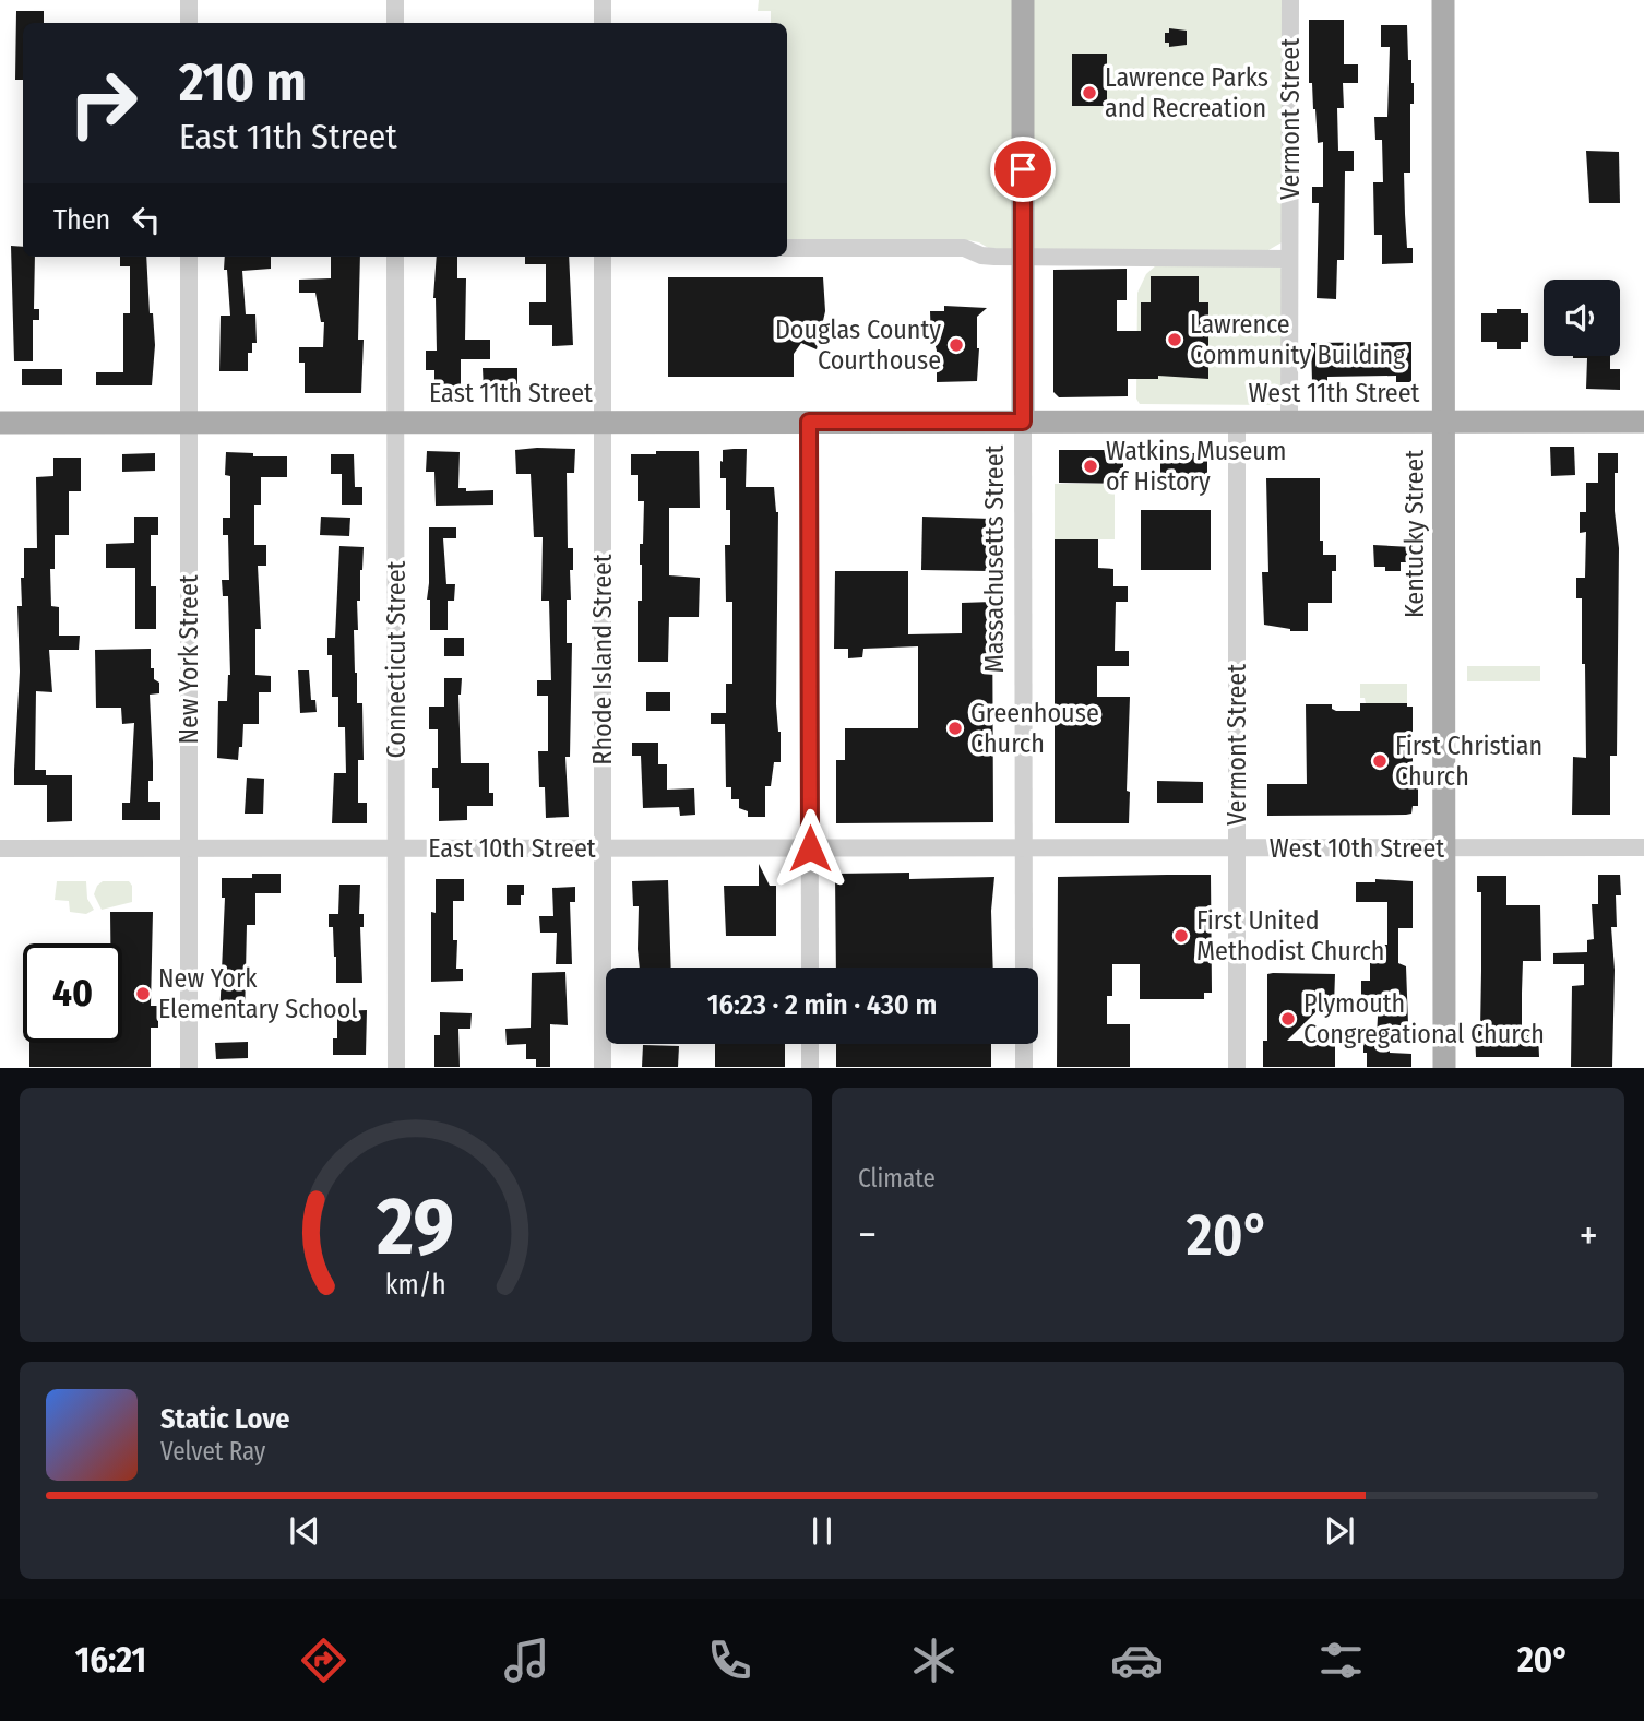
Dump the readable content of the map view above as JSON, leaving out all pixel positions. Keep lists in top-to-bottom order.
{
  "streets": {
    "main road": [
      "East 11th Street",
      "West 11th Street",
      "Kentucky Street",
      "Massachusetts Street"
    ],
    "street": [
      "Vermont Street",
      "New York Street",
      "Connecticut Street",
      "Rhode Island Street",
      "East 10th Street",
      "West 10th Street"
    ]
  },
  "crossings": [
    ["Vermont Street", "West 11th Street"],
    ["Vermont Street", "West 10th Street"],
    ["East 11th Street", "West 11th Street"],
    ["East 11th Street", "Massachusetts Street"],
    ["East 11th Street", "New York Street"],
    ["East 11th Street", "Connecticut Street"],
    ["East 11th Street", "Rhode Island Street"],
    ["West 11th Street", "Kentucky Street"],
    ["West 11th Street", "Massachusetts Street"],
    ["Kentucky Street", "West 10th Street"],
    ["Massachusetts Street", "East 10th Street"],
    ["Massachusetts Street", "West 10th Street"],
    ["New York Street", "East 10th Street"],
    ["Connecticut Street", "East 10th Street"],
    ["Rhode Island Street", "East 10th Street"],
    ["East 10th Street", "West 10th Street"]
  ],
  "places": [
    "Lawrence Parks and Recreation",
    "Lawrence Community Building",
    "Douglas County Courthouse",
    "Watkins Museum of History",
    "Greenhouse Church",
    "First Christian Church",
    "First United Methodist Church",
    "New York Elementary School",
    "Plymouth Congregational Church"
  ],
  "page": {
    "turn": ["210 m", "East 11th Street"],
    "then": "Then",
    "limit": "40",
    "trip": "16:23 · 2 min · 430 m",
    "tile": "Climate",
    "heat": ["−", "20°", "+"],
    "song": ["Static Love", "Velvet Ray"],
    "tabs": ["16:21", "20°"],
    "gauge": ["29", "km/h"]
  }
}
